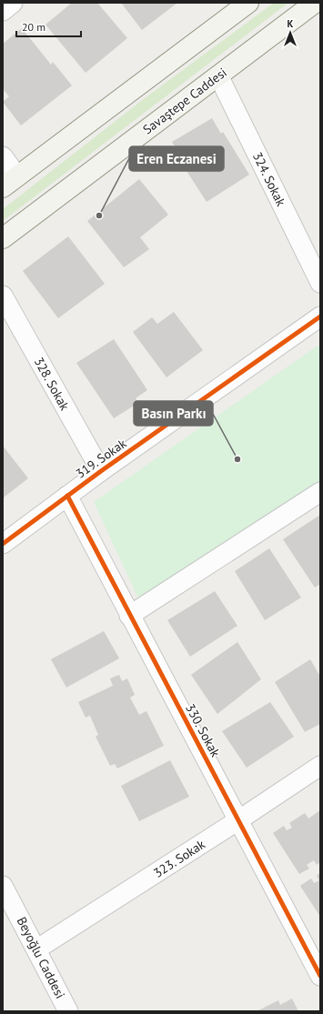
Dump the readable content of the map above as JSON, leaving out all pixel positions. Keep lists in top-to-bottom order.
{
  "streets": {
    "main road": ["Savaştepe Caddesi"],
    "street": [
      "324. Sokak",
      "328. Sokak",
      "319. Sokak",
      "330. Sokak",
      "323. Sokak",
      "Beyoğlu Caddesi"
    ]
  },
  "crossings": [
    ["Savaştepe Caddesi", "324. Sokak"],
    ["328. Sokak", "319. Sokak"],
    ["319. Sokak", "330. Sokak"],
    ["330. Sokak", "323. Sokak"],
    ["323. Sokak", "Beyoğlu Caddesi"]
  ],
  "places": ["Eren Eczanesi", "Basın Parkı"],
  "scale_bar": "20 m",
  "north": "top"
}
